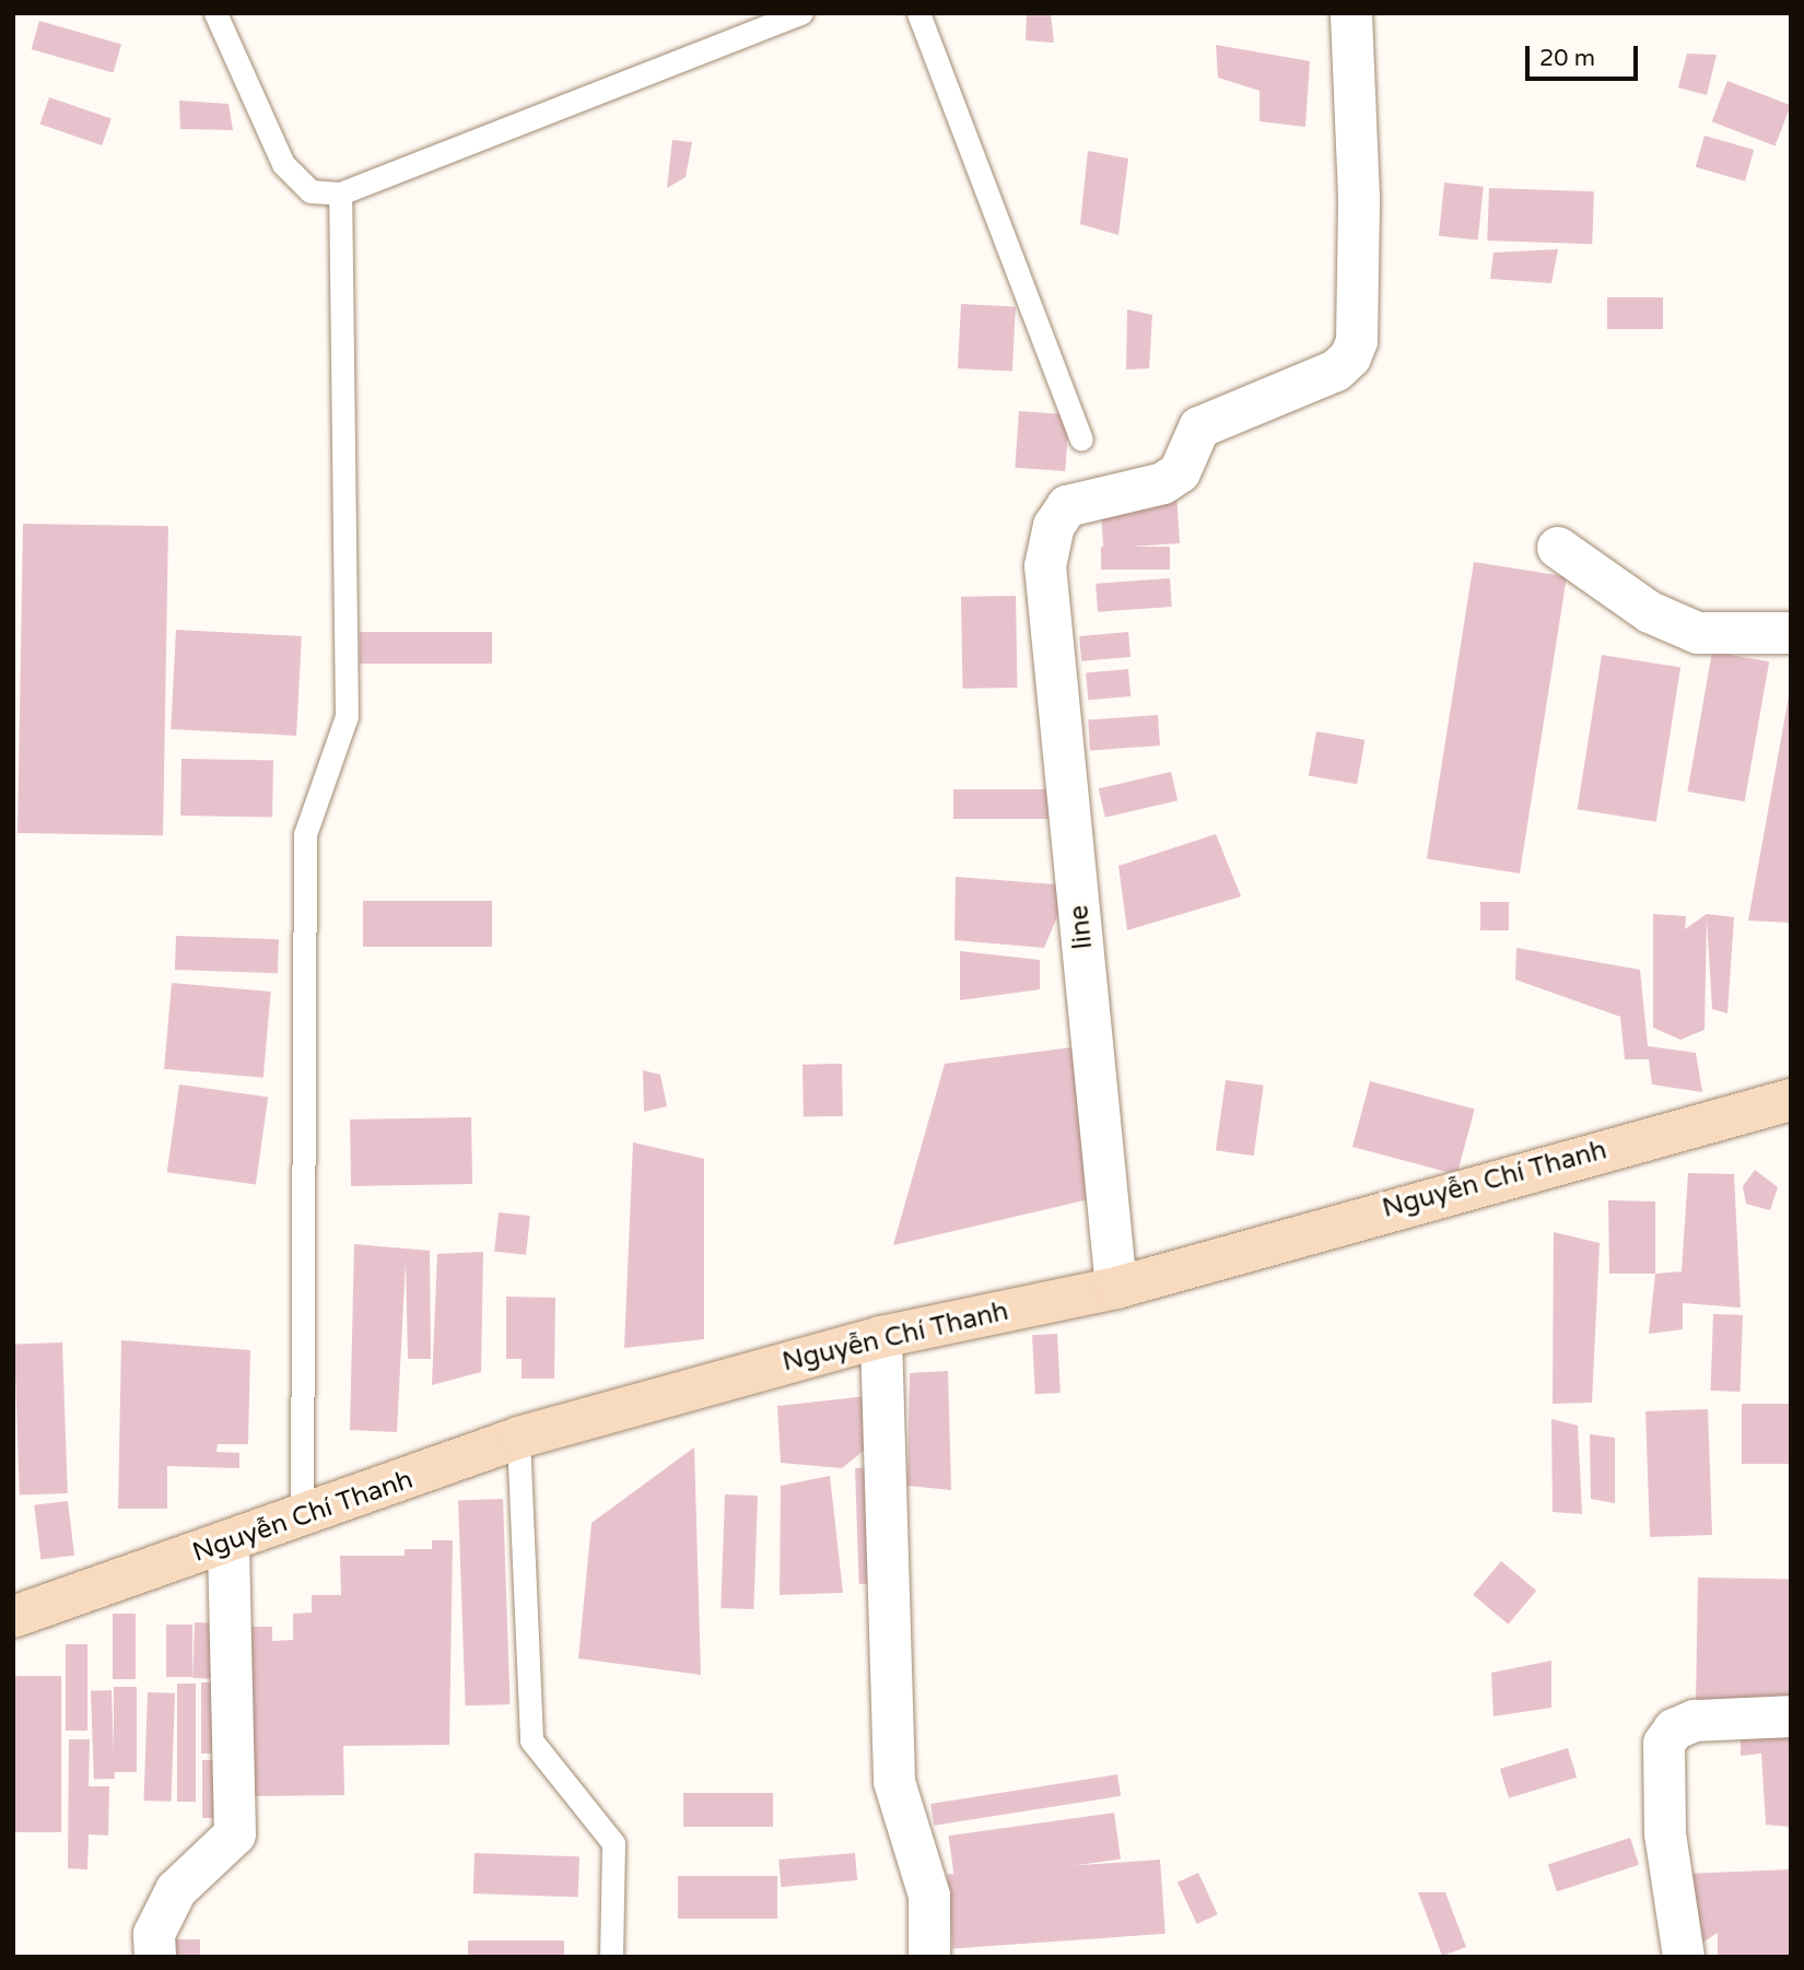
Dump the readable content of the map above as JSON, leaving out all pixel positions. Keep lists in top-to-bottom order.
{
  "streets": {
    "main road": ["Nguyễn Chí Thanh"],
    "street": ["line"]
  },
  "crossings": [
    ["line", "Nguyễn Chí Thanh"]
  ],
  "scale_bar": "20 m"
}
